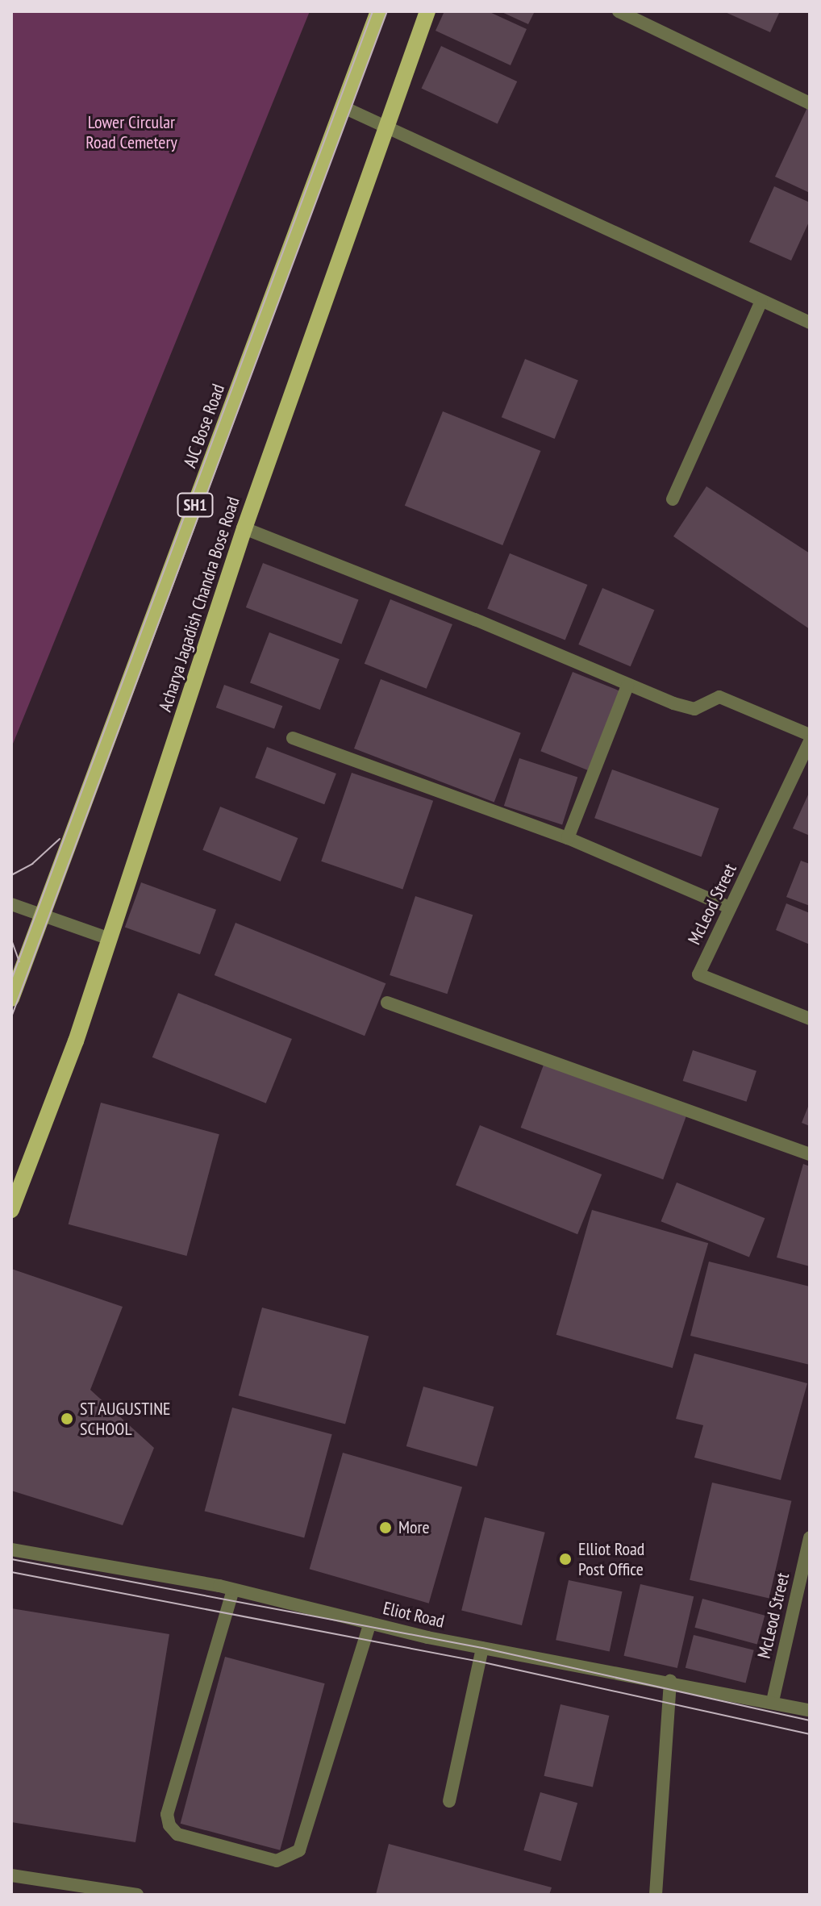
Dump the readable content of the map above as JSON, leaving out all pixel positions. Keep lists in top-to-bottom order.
{
  "streets": {
    "main road": ["AJC Bose Road", "SH1", "Acharya Jagadish Chandra Bose Road"],
    "street": ["McLeod Street", "Eliot Road"]
  },
  "crossings": [
    ["McLeod Street", "Eliot Road"]
  ],
  "parks": ["Lower Circular Road Cemetery"],
  "places": ["ST AUGUSTINE SCHOOL", "More", "Elliot Road Post Office"]
}
